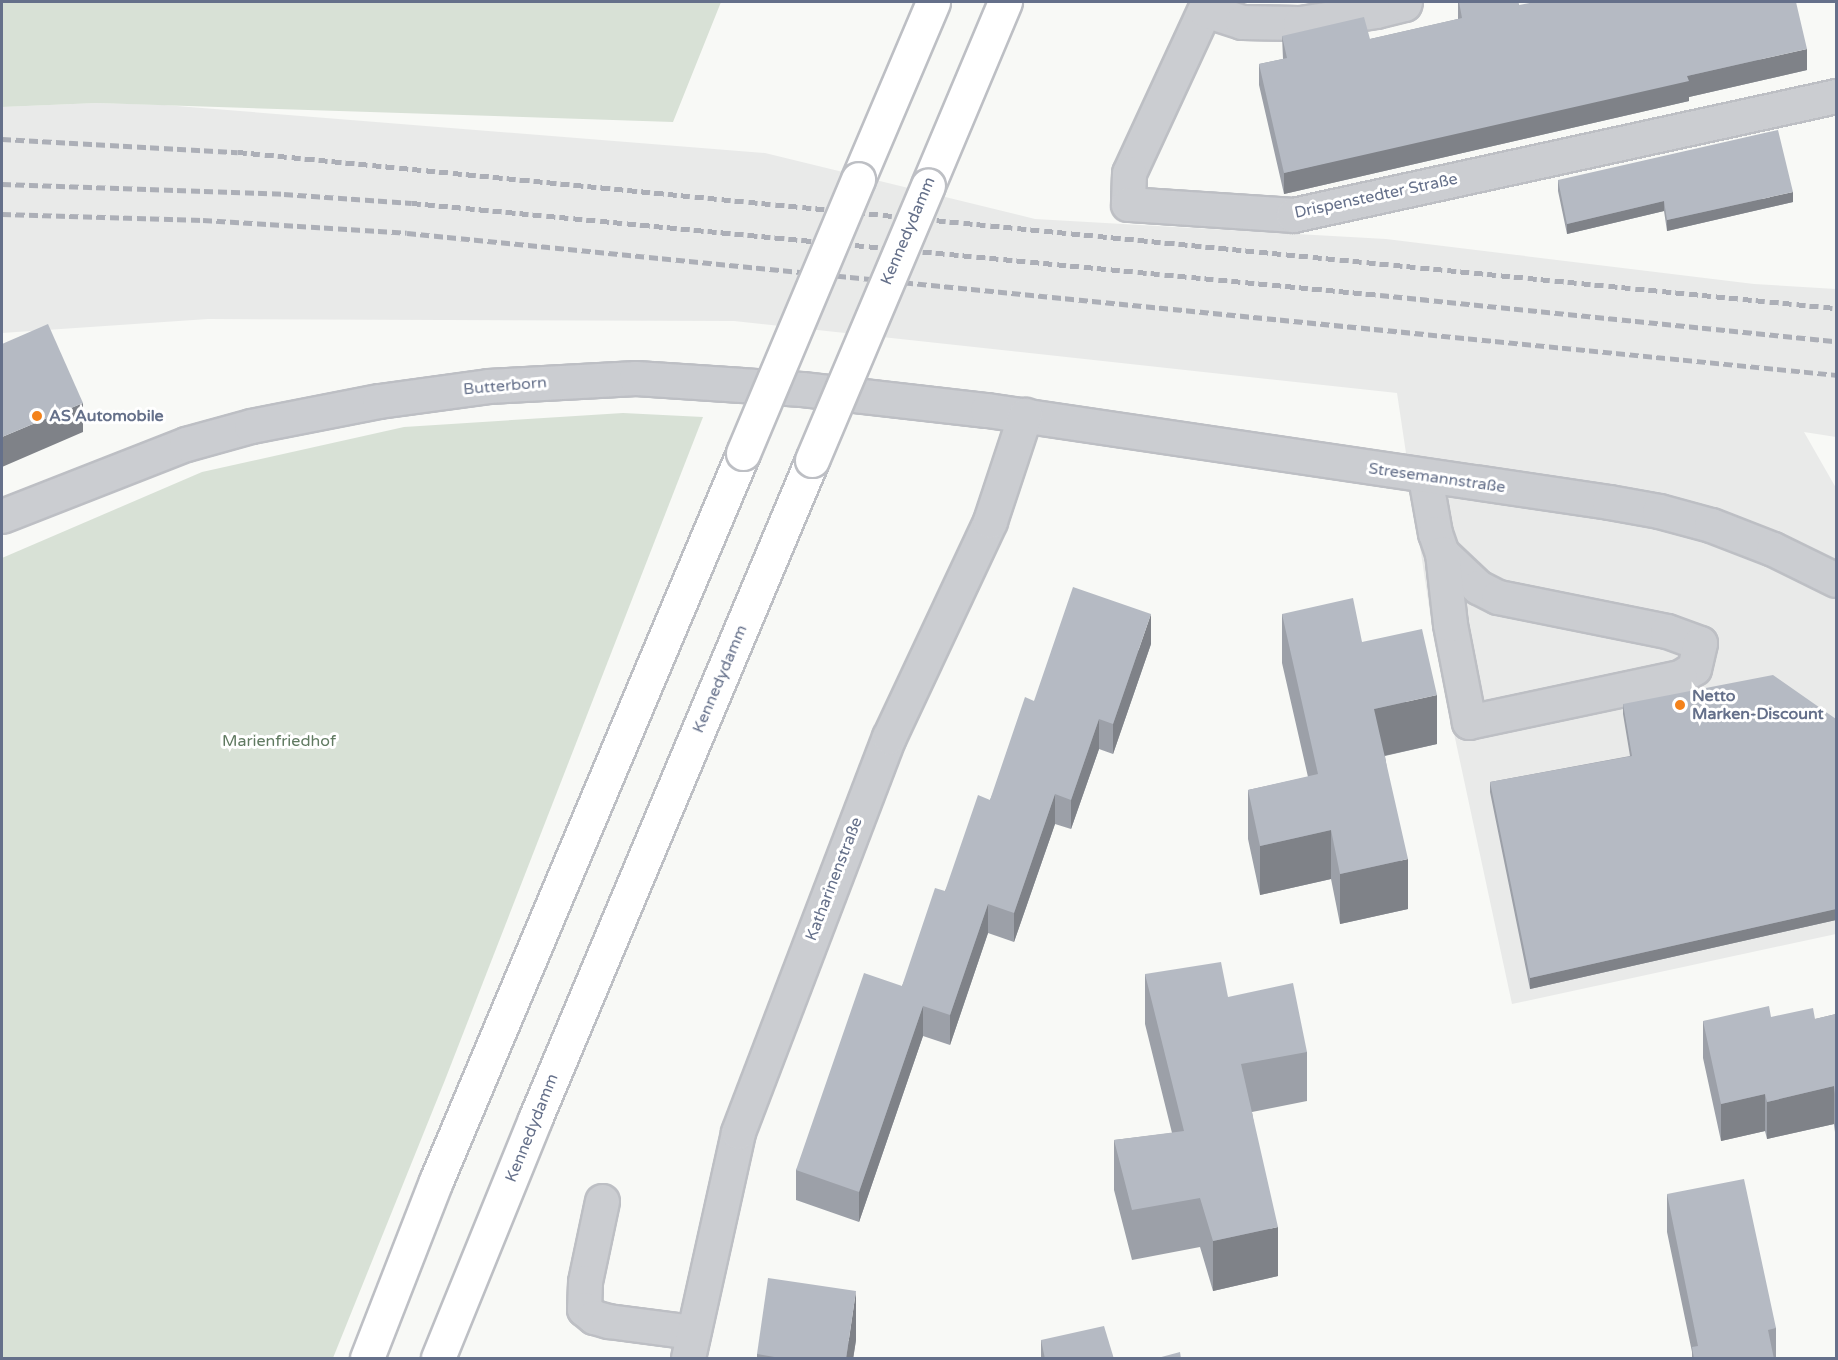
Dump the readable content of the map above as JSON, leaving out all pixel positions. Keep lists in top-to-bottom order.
{
  "streets": {
    "main road": ["Kennedydamm"],
    "street": [
      "Drispenstedter Straße",
      "Butterborn",
      "Stresemannstraße",
      "Katharinenstraße"
    ]
  },
  "crossings": [
    ["Butterborn", "Stresemannstraße"],
    ["Butterborn", "Katharinenstraße"],
    ["Stresemannstraße", "Katharinenstraße"]
  ],
  "parks": ["Marienfriedhof"],
  "places": ["AS Automobile", "Netto Marken-Discount"]
}
